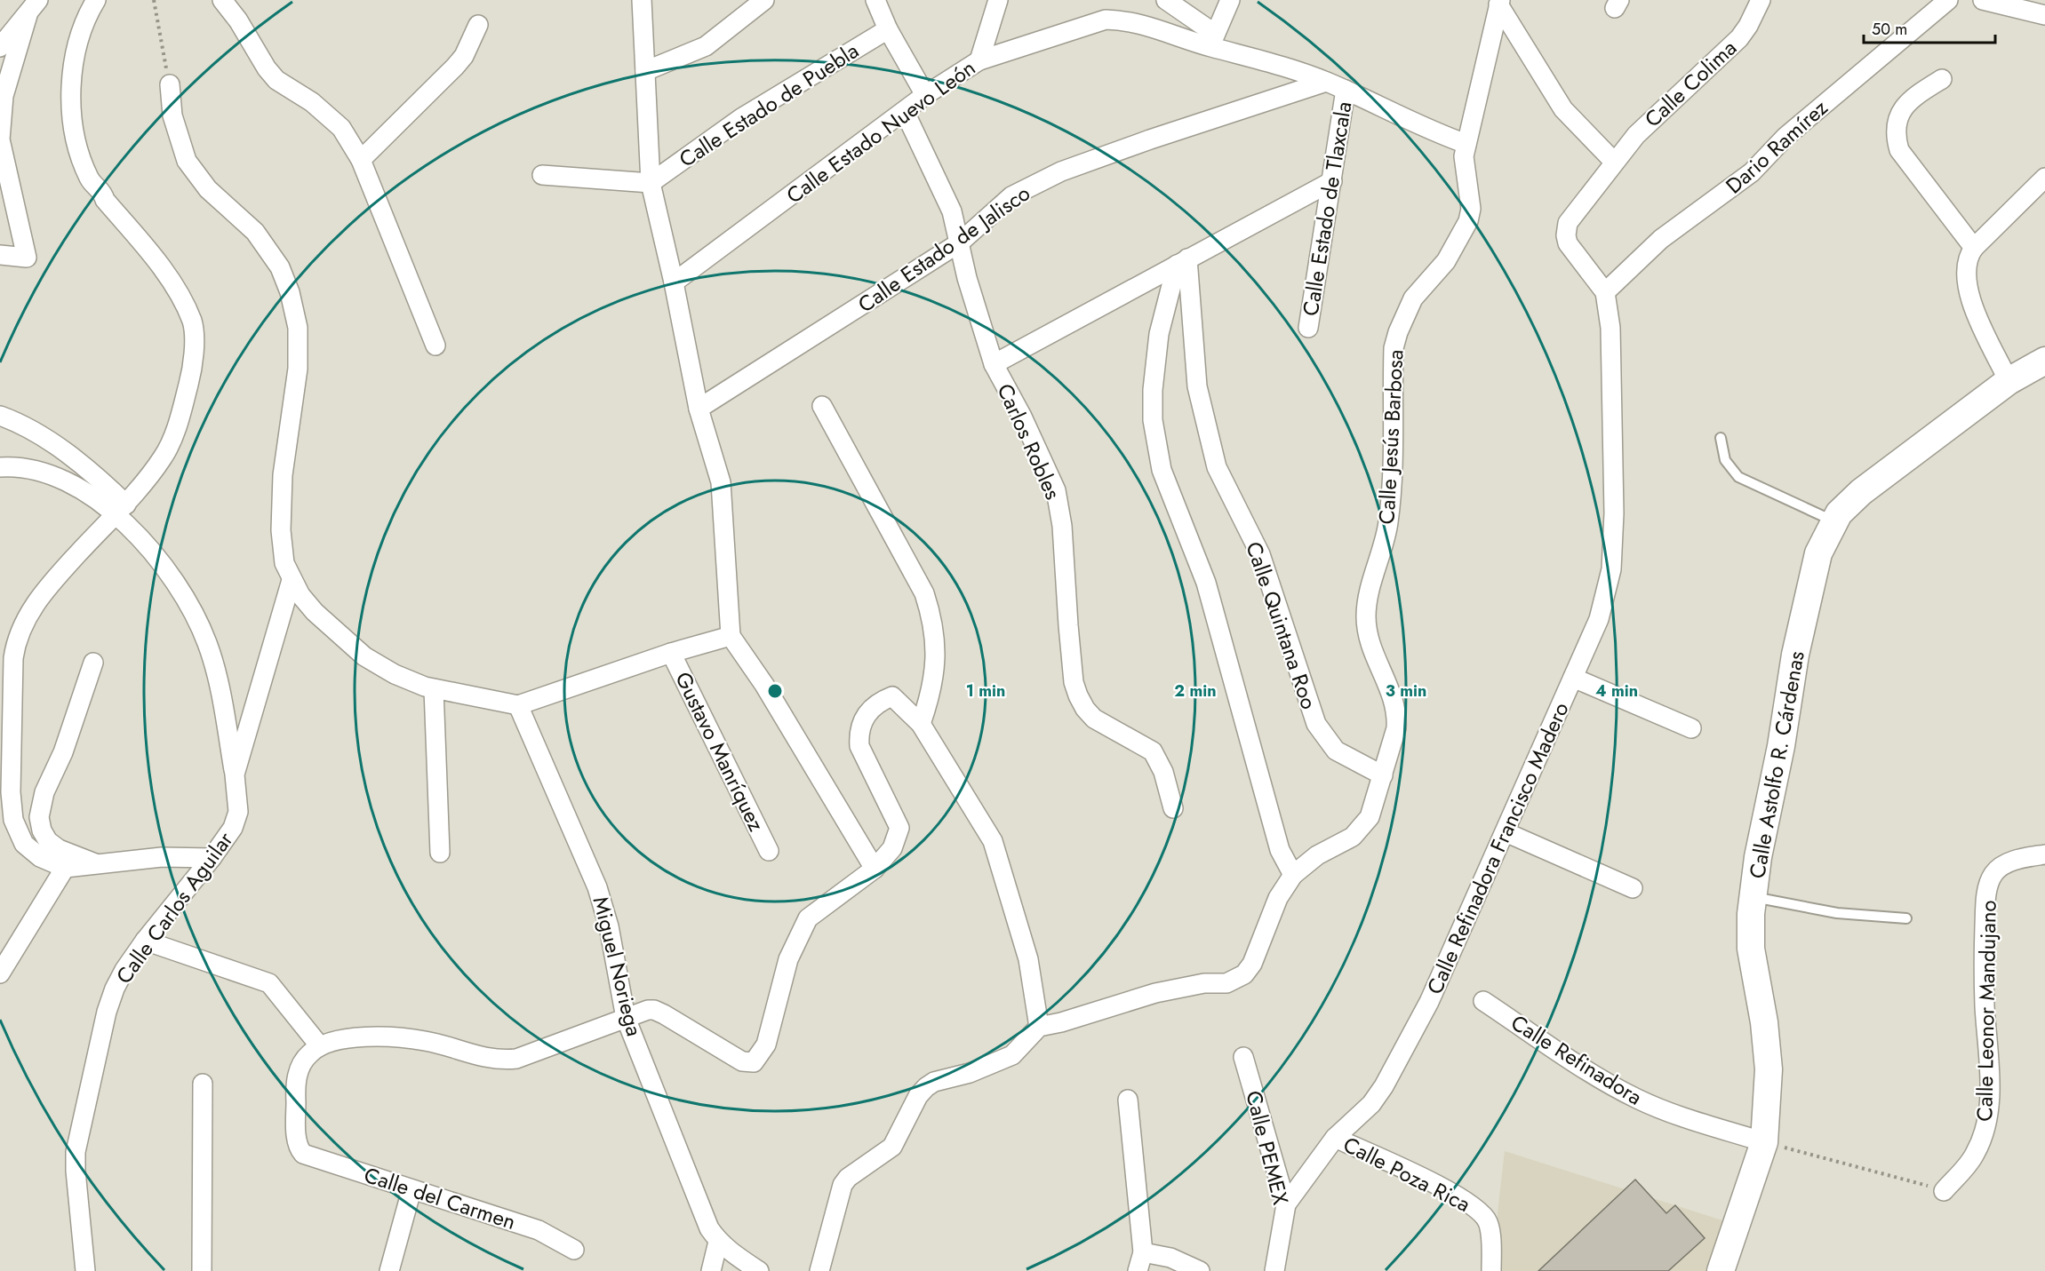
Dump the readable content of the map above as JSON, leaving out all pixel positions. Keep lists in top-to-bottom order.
{
  "streets": {
    "street": [
      "Calle Colima",
      "Calle Estado de Puebla",
      "Calle Estado Nuevo León",
      "Dario Ramírez",
      "Calle Estado de Tlaxcala",
      "Calle Estado de Jalisco",
      "Calle Jesús Barbosa",
      "Carlos Robles",
      "Calle Quintana Roo",
      "Gustavo Manríquez",
      "Calle Astolfo R. Cárdenas",
      "Calle Refinadora Francisco Madero",
      "Calle Carlos Aguilar",
      "Miguel Noriega",
      "Calle Leonor Mandujano",
      "Calle Refinadora",
      "Calle PEMEX",
      "Calle Poza Rica",
      "Calle del Carmen"
    ]
  },
  "crossings": [
    ["Calle Colima", "Calle Refinadora Francisco Madero"],
    ["Calle Estado Nuevo León", "Calle Estado de Tlaxcala"],
    ["Calle Estado Nuevo León", "Calle Estado de Jalisco"],
    ["Calle Estado Nuevo León", "Calle Jesús Barbosa"],
    ["Calle Estado Nuevo León", "Carlos Robles"],
    ["Dario Ramírez", "Calle Refinadora Francisco Madero"],
    ["Calle Estado de Jalisco", "Carlos Robles"],
    ["Calle Jesús Barbosa", "Calle Quintana Roo"],
    ["Calle Astolfo R. Cárdenas", "Calle Refinadora"],
    ["Calle Refinadora Francisco Madero", "Calle PEMEX"],
    ["Calle Refinadora Francisco Madero", "Calle Poza Rica"]
  ],
  "scale_bar": "50 m",
  "rings": [
    "1 min",
    "2 min",
    "3 min",
    "4 min"
  ]
}
